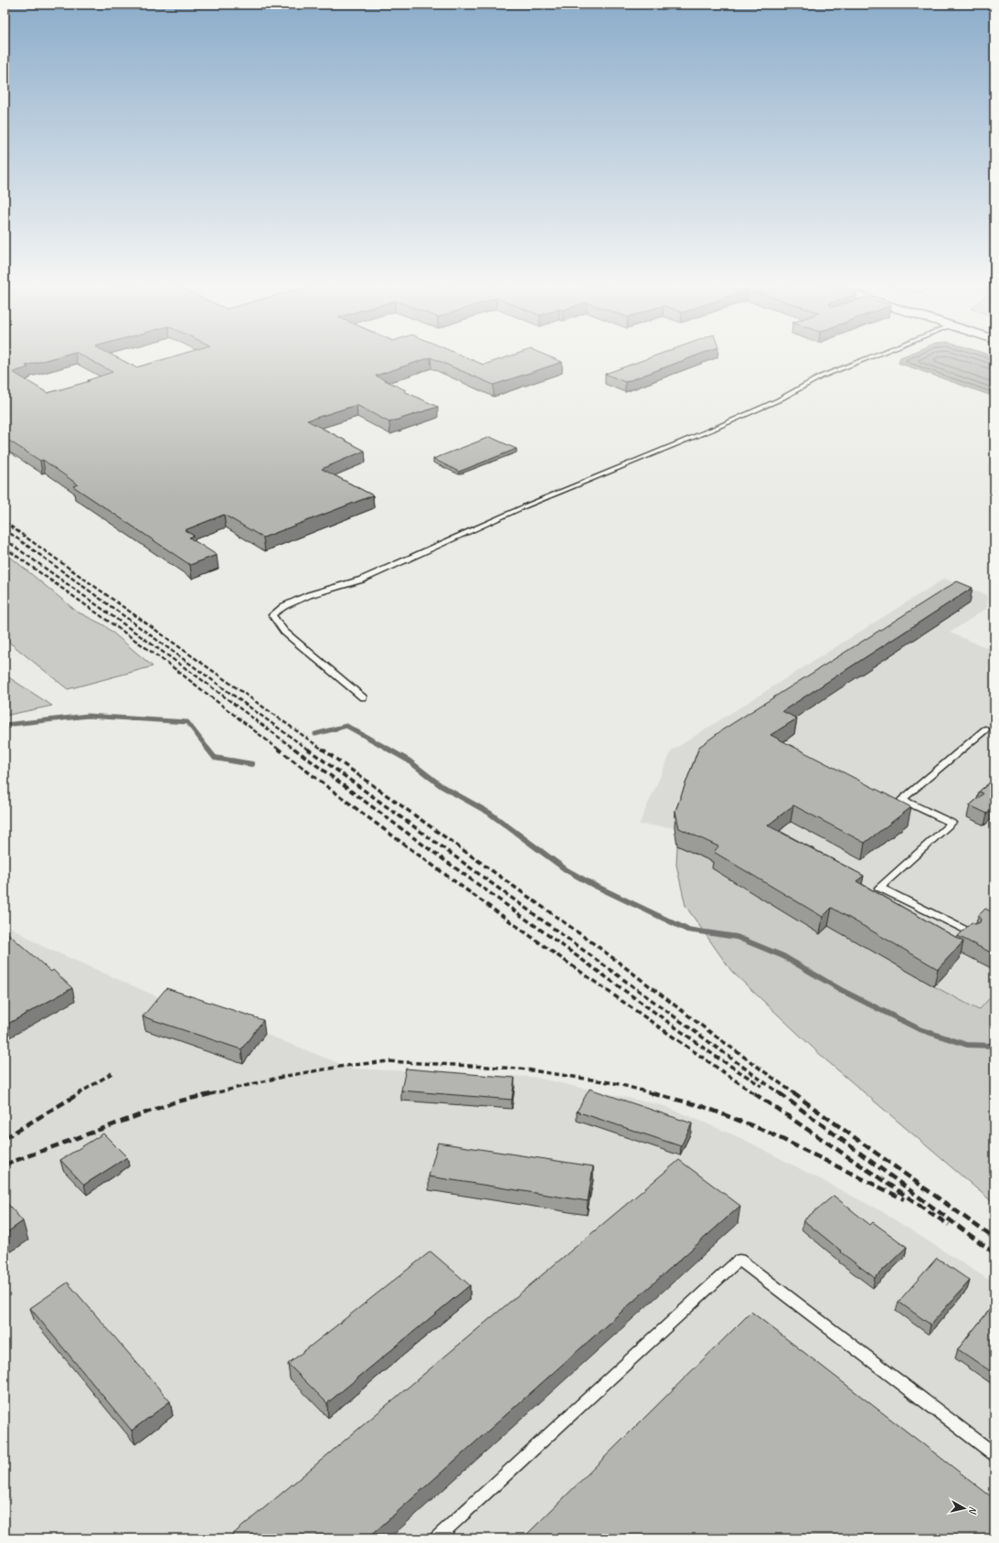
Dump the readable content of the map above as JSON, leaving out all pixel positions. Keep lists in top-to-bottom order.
{
  "north": "right"
}
